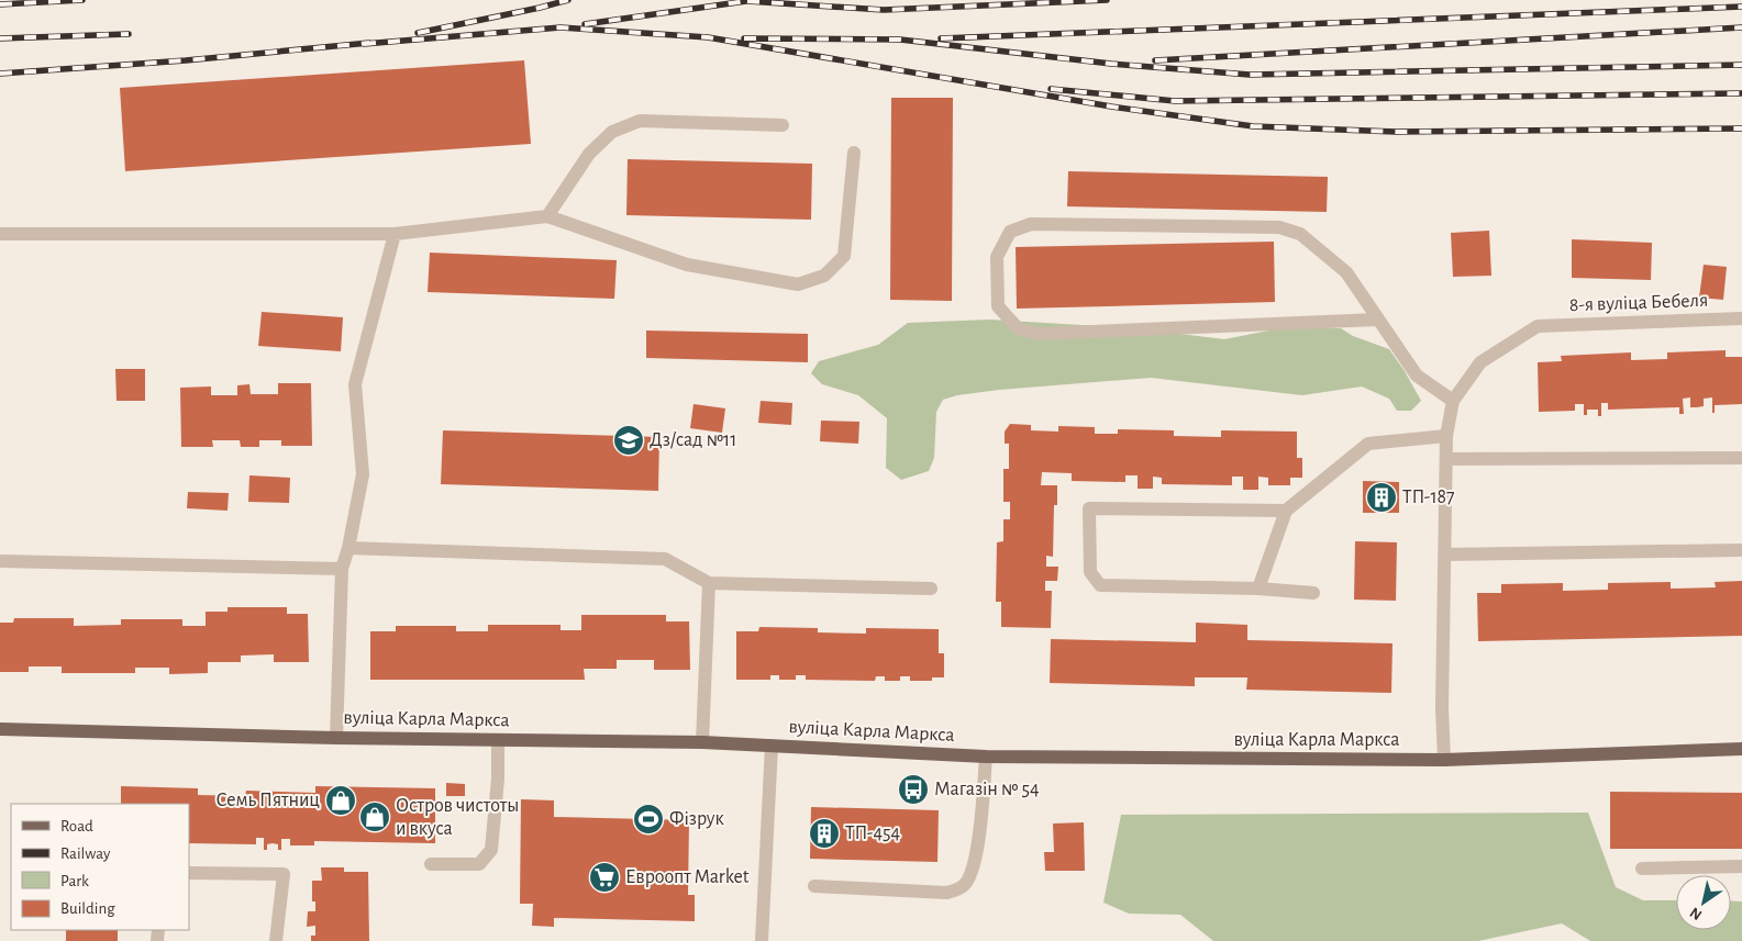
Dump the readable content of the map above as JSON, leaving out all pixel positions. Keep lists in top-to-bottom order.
{
  "streets": {
    "main road": ["вуліца Карла Маркса"],
    "street": ["8-я вуліца Бебеля"]
  },
  "places": {
    "school or university": ["Дз/сад №11"],
    "building": ["ТП-187", "ТП-454"],
    "bus stop": ["Магазін № 54"],
    "shop": ["Семь Пятниц", "Остров чистоты и вкуса"],
    "sports": ["Фізрук"],
    "supermarket": ["Евроопт Market"]
  },
  "legend": [
    "Road",
    "Railway",
    "Park",
    "Building"
  ],
  "north": "bottom left"
}
